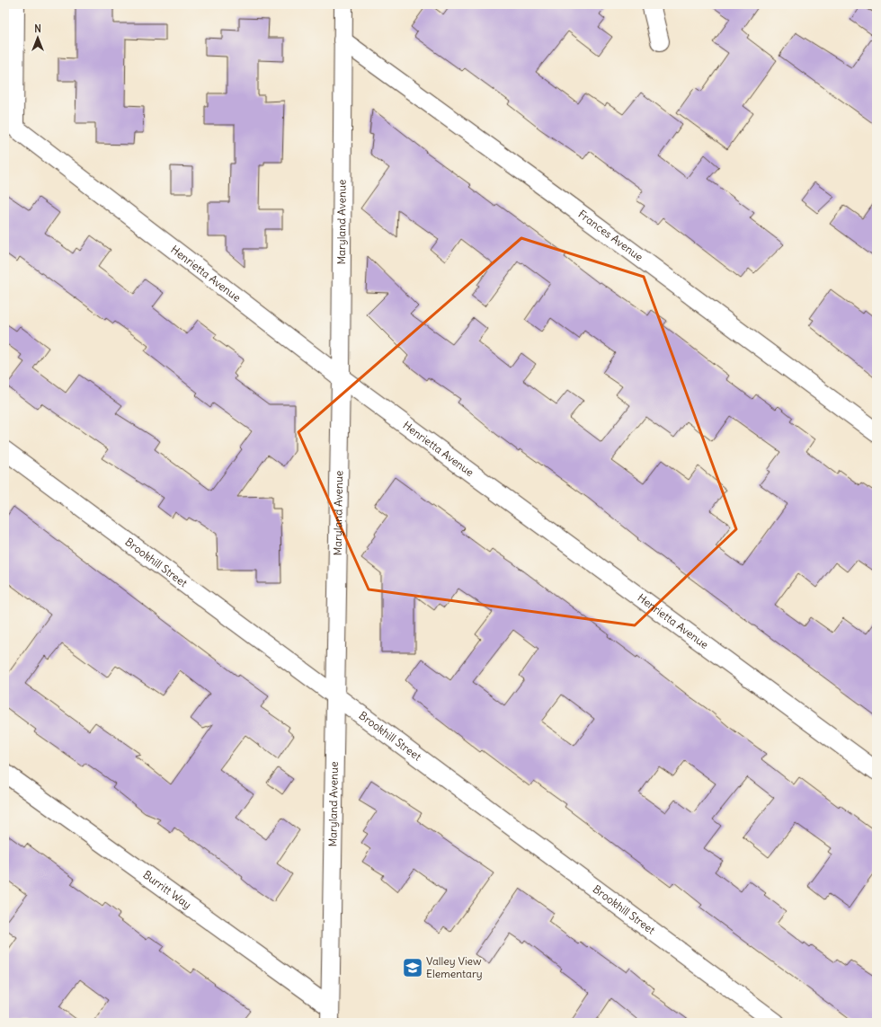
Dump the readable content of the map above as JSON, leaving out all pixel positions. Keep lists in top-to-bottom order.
{
  "streets": {
    "street": [
      "Maryland Avenue",
      "Frances Avenue",
      "Henrietta Avenue",
      "Brookhill Street",
      "Burritt Way"
    ]
  },
  "crossings": [
    ["Maryland Avenue", "Frances Avenue"],
    ["Maryland Avenue", "Henrietta Avenue"],
    ["Maryland Avenue", "Brookhill Street"],
    ["Maryland Avenue", "Burritt Way"]
  ],
  "places": {
    "school or university": ["Valley View Elementary"]
  },
  "north": "top"
}
